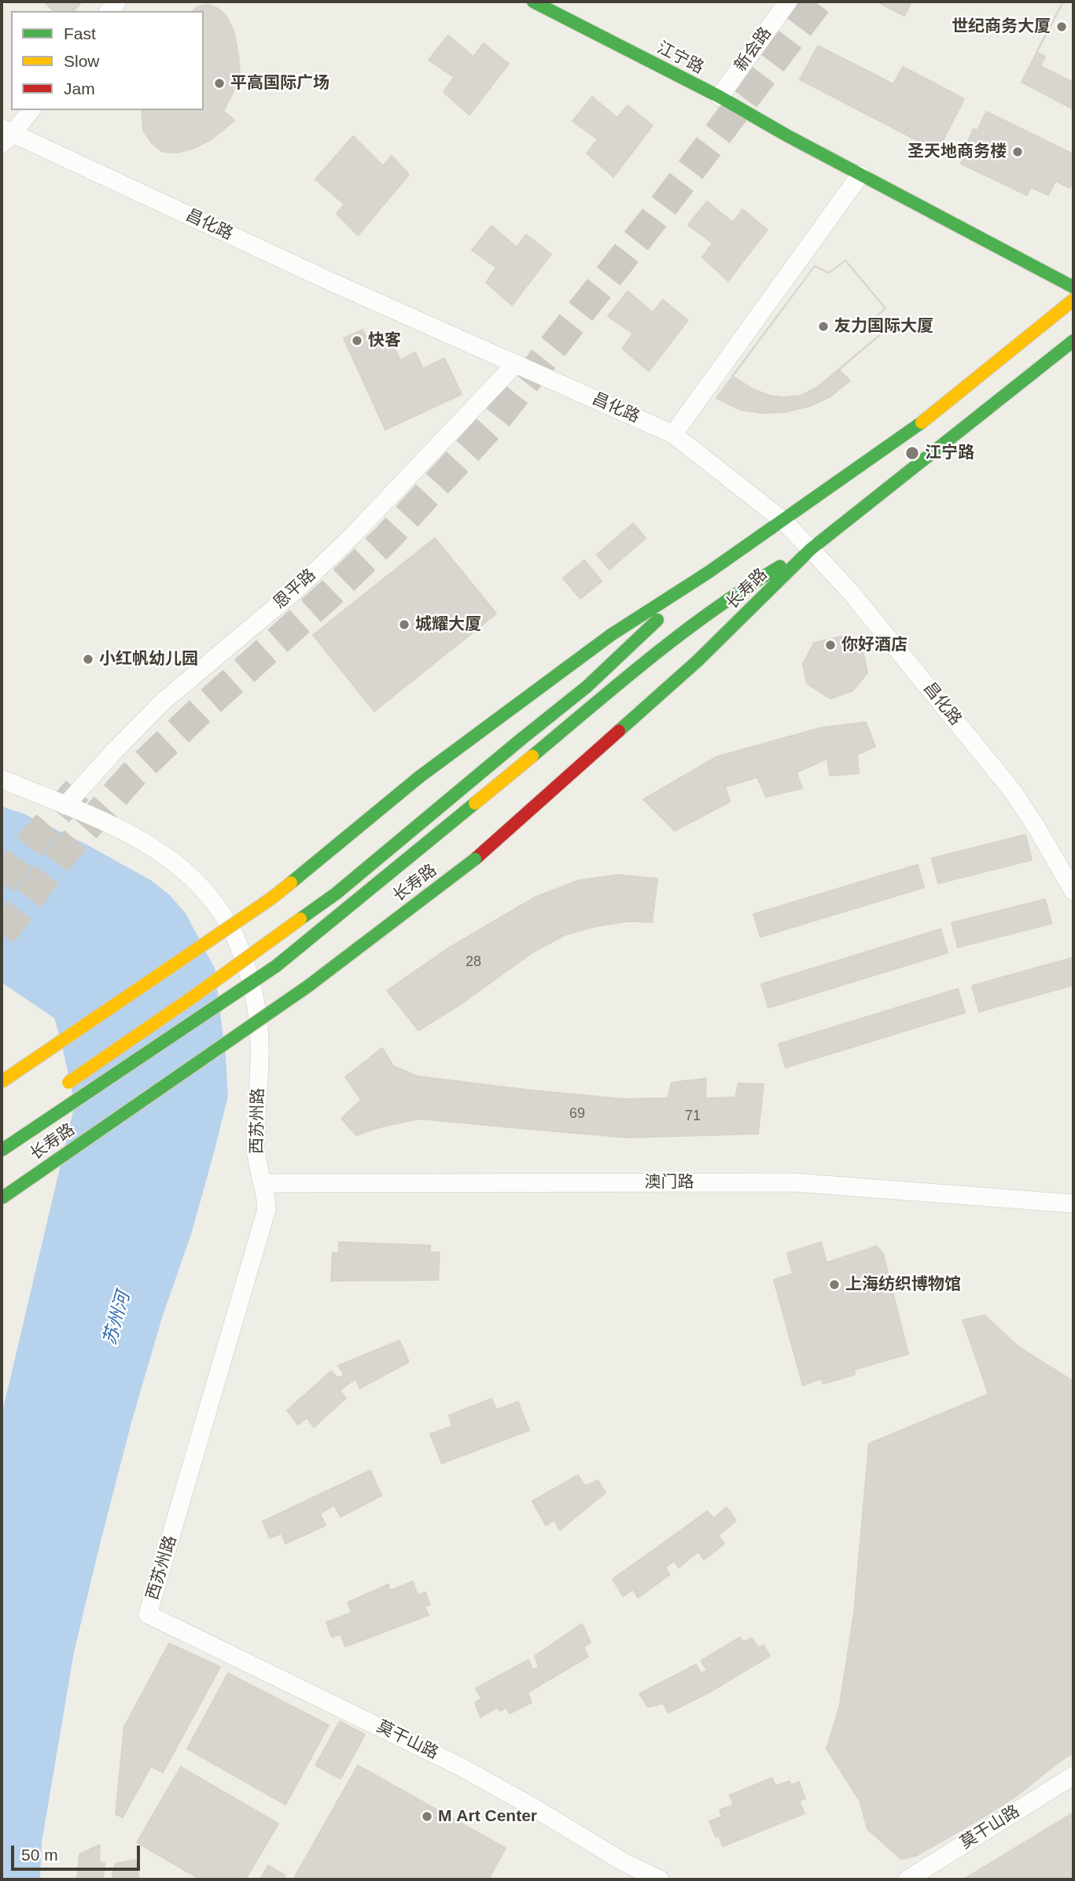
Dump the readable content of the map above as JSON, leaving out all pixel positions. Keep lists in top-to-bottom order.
{
  "streets": {
    "main road": ["江宁路", "长寿路"],
    "street": [
      "新会路",
      "昌化路",
      "恩平路",
      "西苏州路",
      "澳门路",
      "莫干山路"
    ]
  },
  "crossings": [
    ["新会路", "江宁路"],
    ["昌化路", "恩平路"],
    ["昌化路", "长寿路"],
    ["恩平路", "西苏州路"],
    ["西苏州路", "澳门路"],
    ["西苏州路", "莫干山路"]
  ],
  "water": ["苏州河"],
  "places": [
    "世纪商务大厦",
    "平高国际广场",
    "圣天地商务楼",
    "友力国际大厦",
    "快客",
    "江宁路",
    "城耀大厦",
    "你好酒店",
    "小红帆幼儿园",
    "上海纺织博物馆",
    "M Art Center"
  ],
  "house_numbers": ["28", "69", "71"],
  "legend": ["Fast", "Slow", "Jam"],
  "scale_bar": "50 m"
}
